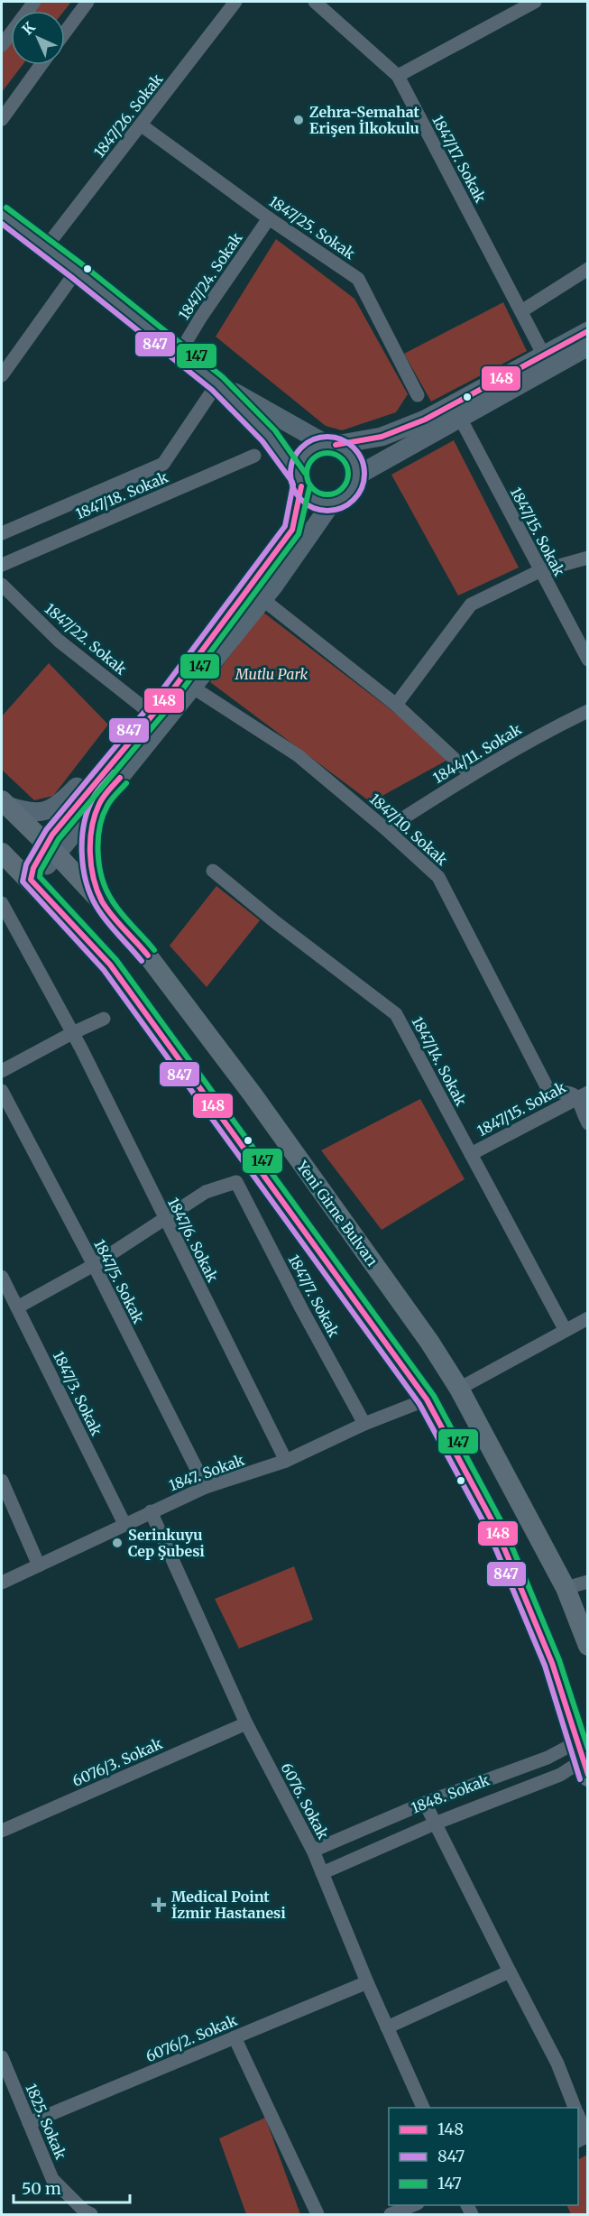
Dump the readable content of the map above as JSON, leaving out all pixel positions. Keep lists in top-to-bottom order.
{
  "streets": {
    "main road": ["Yeni Girne Bulvarı"],
    "street": [
      "1847/26. Sokak",
      "1847/17. Sokak",
      "1847/25. Sokak",
      "1847/24. Sokak",
      "1847/18. Sokak",
      "1847/15. Sokak",
      "1847/22. Sokak",
      "1844/11. Sokak",
      "1847/10. Sokak",
      "1847/14. Sokak",
      "1847/6. Sokak",
      "1847/5. Sokak",
      "1847/7. Sokak",
      "1847/3. Sokak",
      "1847. Sokak",
      "6076/3. Sokak",
      "1848. Sokak",
      "6076. Sokak",
      "6076/2. Sokak",
      "1825. Sokak"
    ]
  },
  "crossings": [
    ["1847/26. Sokak", "1847/25. Sokak"],
    ["1847/25. Sokak", "1847/24. Sokak"],
    ["1847/15. Sokak", "1847/10. Sokak"],
    ["1847/15. Sokak", "1847/14. Sokak"],
    ["1844/11. Sokak", "1847/10. Sokak"],
    ["1847/6. Sokak", "1847/7. Sokak"],
    ["1847/6. Sokak", "1847. Sokak"],
    ["1847/5. Sokak", "1847. Sokak"],
    ["1847/7. Sokak", "1847. Sokak"],
    ["1847/3. Sokak", "1847. Sokak"],
    ["1847. Sokak", "6076. Sokak"],
    ["6076/3. Sokak", "6076. Sokak"],
    ["1848. Sokak", "6076. Sokak"],
    ["6076. Sokak", "6076/2. Sokak"],
    ["6076/2. Sokak", "1825. Sokak"]
  ],
  "parks": ["Mutlu Park"],
  "places": {
    "other": ["Zehra-Semahat Erişen İlkokulu", "Serinkuyu Cep Şubesi"],
    "health": ["Medical Point İzmir Hastanesi"]
  },
  "lines": ["transit line 147", "transit line 847", "transit line 148"],
  "legend": ["148", "847", "147"],
  "scale_bar": "50 m",
  "north": "top left"
}
